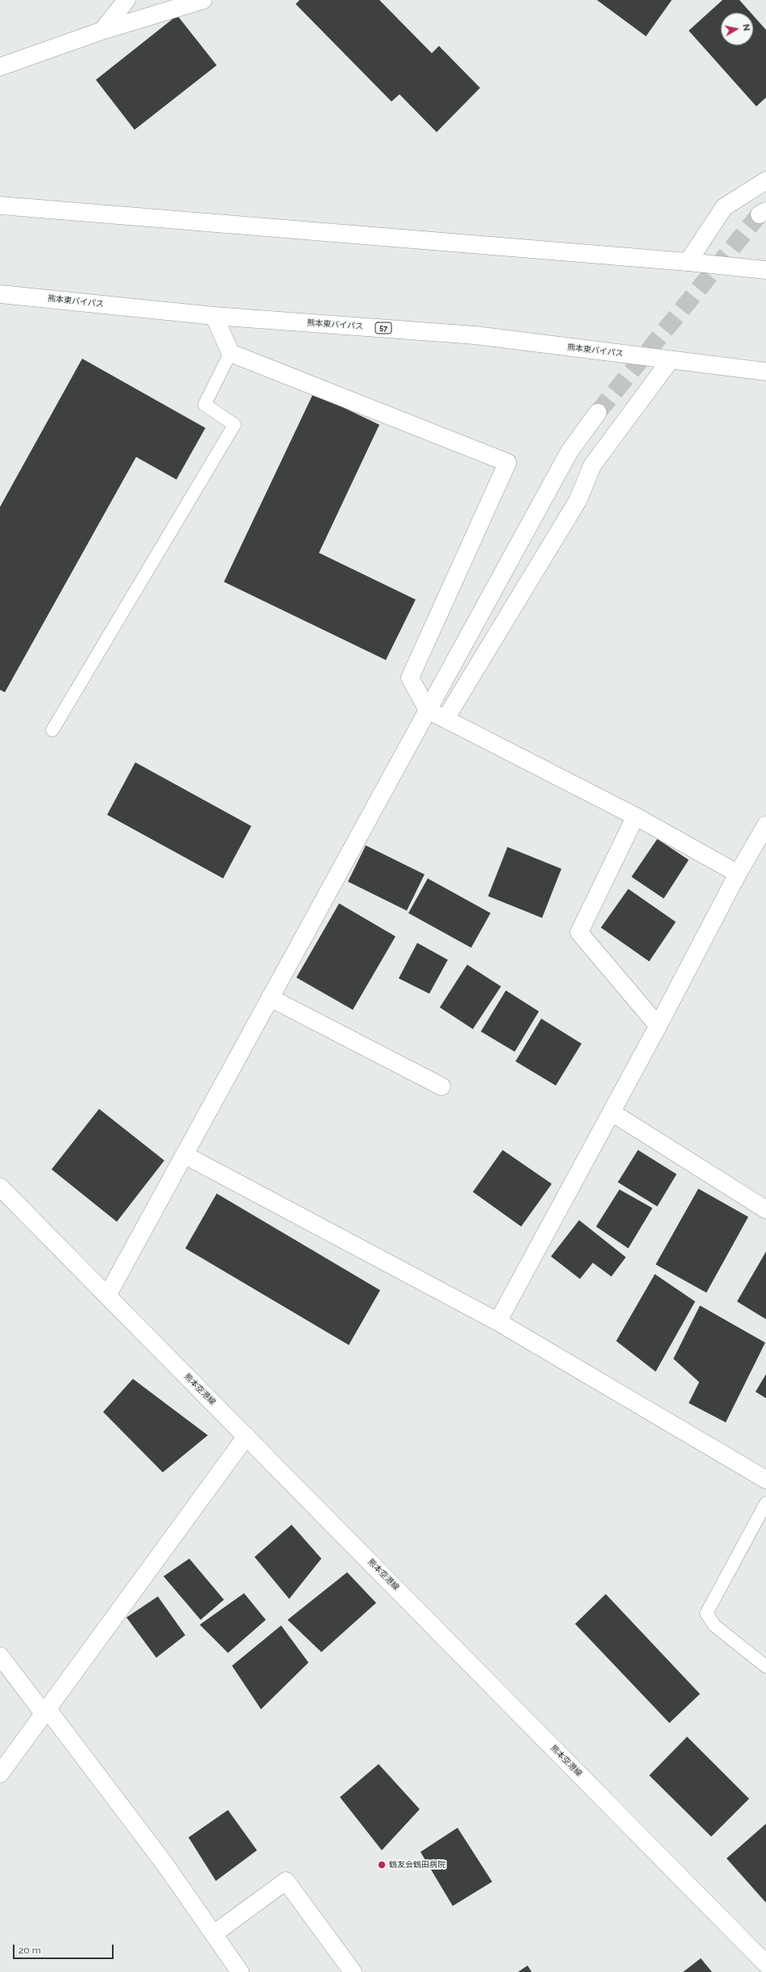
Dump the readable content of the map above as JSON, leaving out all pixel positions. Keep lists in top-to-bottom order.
{
  "streets": {
    "main road": ["熊本東バイパス", "57", "熊本空港線"]
  },
  "places": ["鶴友会鶴田病院"],
  "scale_bar": "20 m",
  "north": "right"
}
